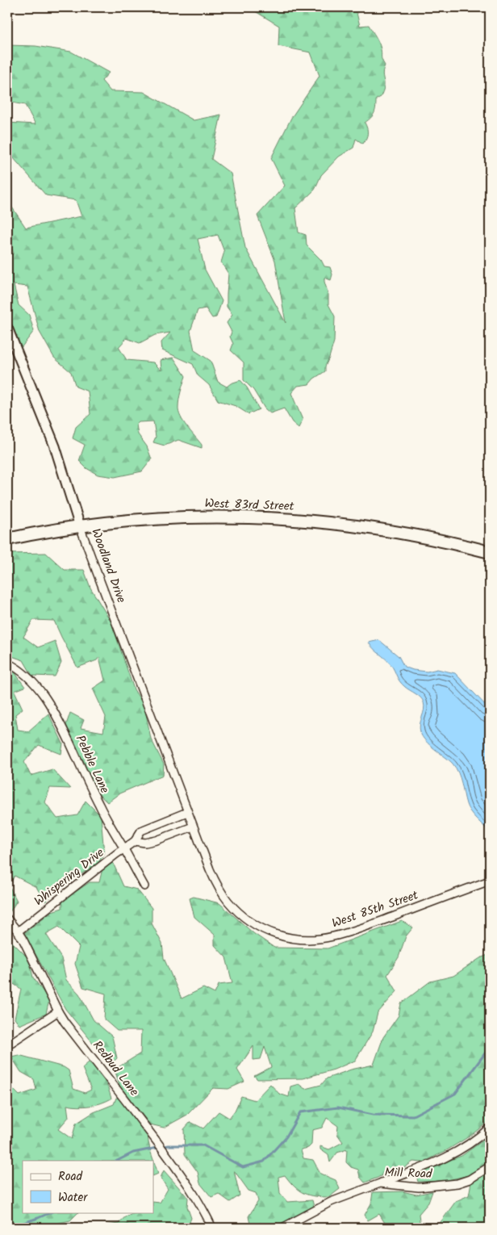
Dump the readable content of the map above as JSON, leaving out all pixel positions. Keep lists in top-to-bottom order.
{
  "streets": {
    "main road": ["West 83rd Street"],
    "street": [
      "Woodland Drive",
      "Pebble Lane",
      "Whispering Drive",
      "West 85th Street",
      "Redbud Lane",
      "Mill Road"
    ]
  },
  "crossings": [
    ["West 83rd Street", "Woodland Drive"],
    ["Woodland Drive", "Whispering Drive"],
    ["Woodland Drive", "West 85th Street"],
    ["Pebble Lane", "Whispering Drive"],
    ["Whispering Drive", "West 85th Street"],
    ["Whispering Drive", "Redbud Lane"]
  ],
  "legend": ["Road", "Water"]
}
